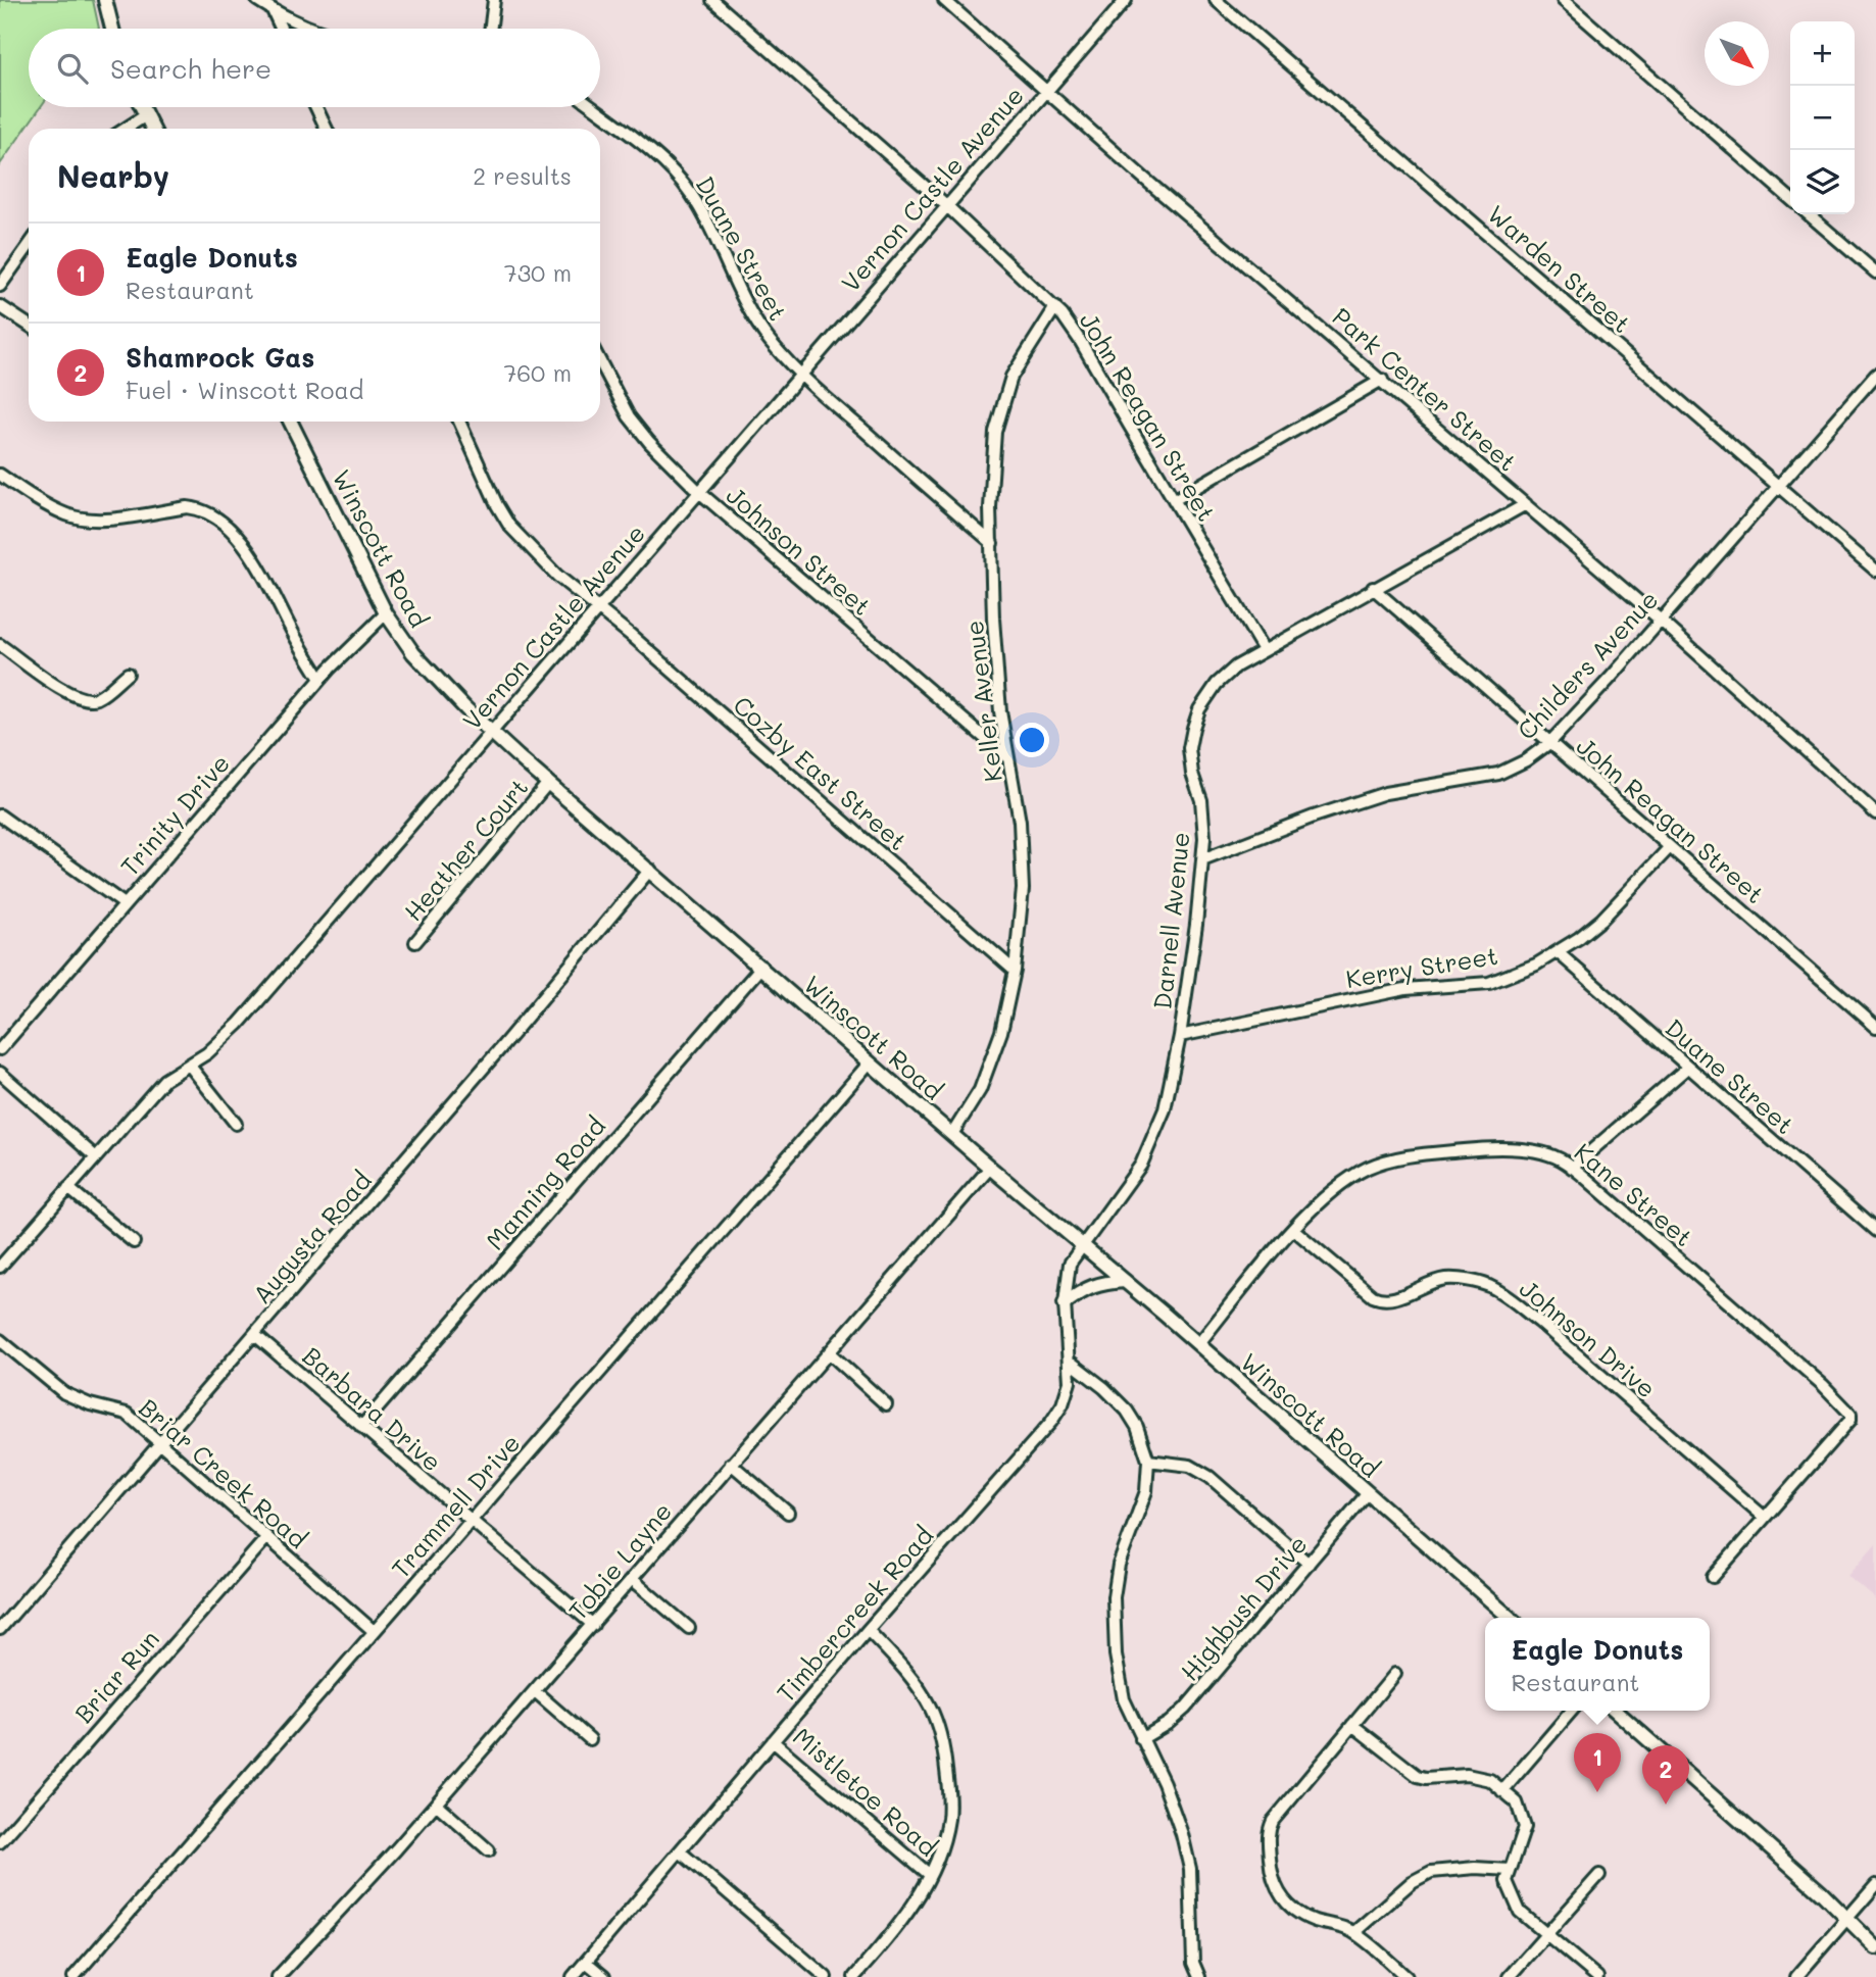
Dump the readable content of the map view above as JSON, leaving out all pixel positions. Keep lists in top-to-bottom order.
{
  "streets": {
    "main road": ["Winscott Road"],
    "street": [
      "Vernon Castle Avenue",
      "Duane Street",
      "Warden Street",
      "Park Center Street",
      "John Reagan Street",
      "Johnson Street",
      "Childers Avenue",
      "Keller Avenue",
      "Cozby East Street",
      "Trinity Drive",
      "Heather Court",
      "Darnell Avenue",
      "Kerry Street",
      "Manning Road",
      "Kane Street",
      "Augusta Road",
      "Johnson Drive",
      "Barbara Drive",
      "Briar Creek Road",
      "Trammell Drive",
      "Tobie Layne",
      "Highbush Drive",
      "Timbercreek Road",
      "Briar Run",
      "Mistletoe Road"
    ]
  },
  "crossings": [
    ["Vernon Castle Avenue", "Duane Street"],
    ["Vernon Castle Avenue", "Park Center Street"],
    ["Vernon Castle Avenue", "John Reagan Street"],
    ["Vernon Castle Avenue", "Winscott Road"],
    ["Vernon Castle Avenue", "Johnson Street"],
    ["Vernon Castle Avenue", "Cozby East Street"],
    ["Duane Street", "Keller Avenue"],
    ["Duane Street", "Kerry Street"],
    ["Warden Street", "Childers Avenue"],
    ["Park Center Street", "Childers Avenue"],
    ["Park Center Street", "Darnell Avenue"],
    ["John Reagan Street", "Childers Avenue"],
    ["John Reagan Street", "Keller Avenue"],
    ["John Reagan Street", "Darnell Avenue"],
    ["John Reagan Street", "Kerry Street"],
    ["Winscott Road", "Keller Avenue"],
    ["Winscott Road", "Trinity Drive"],
    ["Winscott Road", "Heather Court"],
    ["Winscott Road", "Darnell Avenue"],
    ["Winscott Road", "Manning Road"],
    ["Winscott Road", "Kane Street"],
    ["Winscott Road", "Augusta Road"],
    ["Winscott Road", "Trammell Drive"],
    ["Winscott Road", "Tobie Layne"],
    ["Winscott Road", "Highbush Drive"],
    ["Winscott Road", "Timbercreek Road"],
    ["Johnson Street", "Keller Avenue"],
    ["Childers Avenue", "Darnell Avenue"],
    ["Keller Avenue", "Cozby East Street"],
    ["Darnell Avenue", "Kerry Street"],
    ["Darnell Avenue", "Timbercreek Road"],
    ["Manning Road", "Barbara Drive"],
    ["Kane Street", "Johnson Drive"],
    ["Augusta Road", "Barbara Drive"],
    ["Augusta Road", "Briar Creek Road"],
    ["Barbara Drive", "Trammell Drive"],
    ["Barbara Drive", "Tobie Layne"],
    ["Briar Creek Road", "Trammell Drive"],
    ["Briar Creek Road", "Briar Run"],
    ["Timbercreek Road", "Mistletoe Road"]
  ],
  "north": "bottom right",
  "page": {
    "map_buttons": ["+", "−"],
    "search": "Search here",
    "heading": ["Nearby", "2 results"],
    "list": [
      {
        "mark": "1",
        "name": "Eagle Donuts",
        "note": "Restaurant",
        "value": "730 m"
      },
      {
        "mark": "2",
        "name": "Shamrock Gas",
        "note": "Fuel · Winscott Road",
        "value": "760 m"
      }
    ],
    "popup": ["Eagle Donuts", "Restaurant"],
    "pins": ["1", "2"]
  }
}
